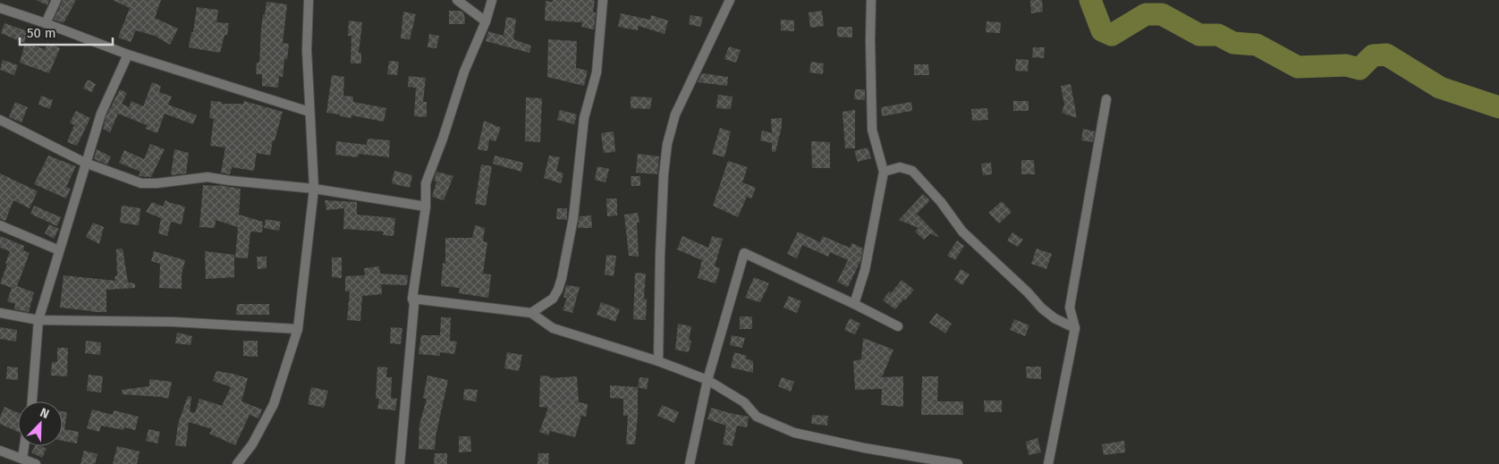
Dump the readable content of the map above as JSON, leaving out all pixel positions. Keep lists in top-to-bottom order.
{
  "scale_bar": "50 m",
  "north": "top right"
}
